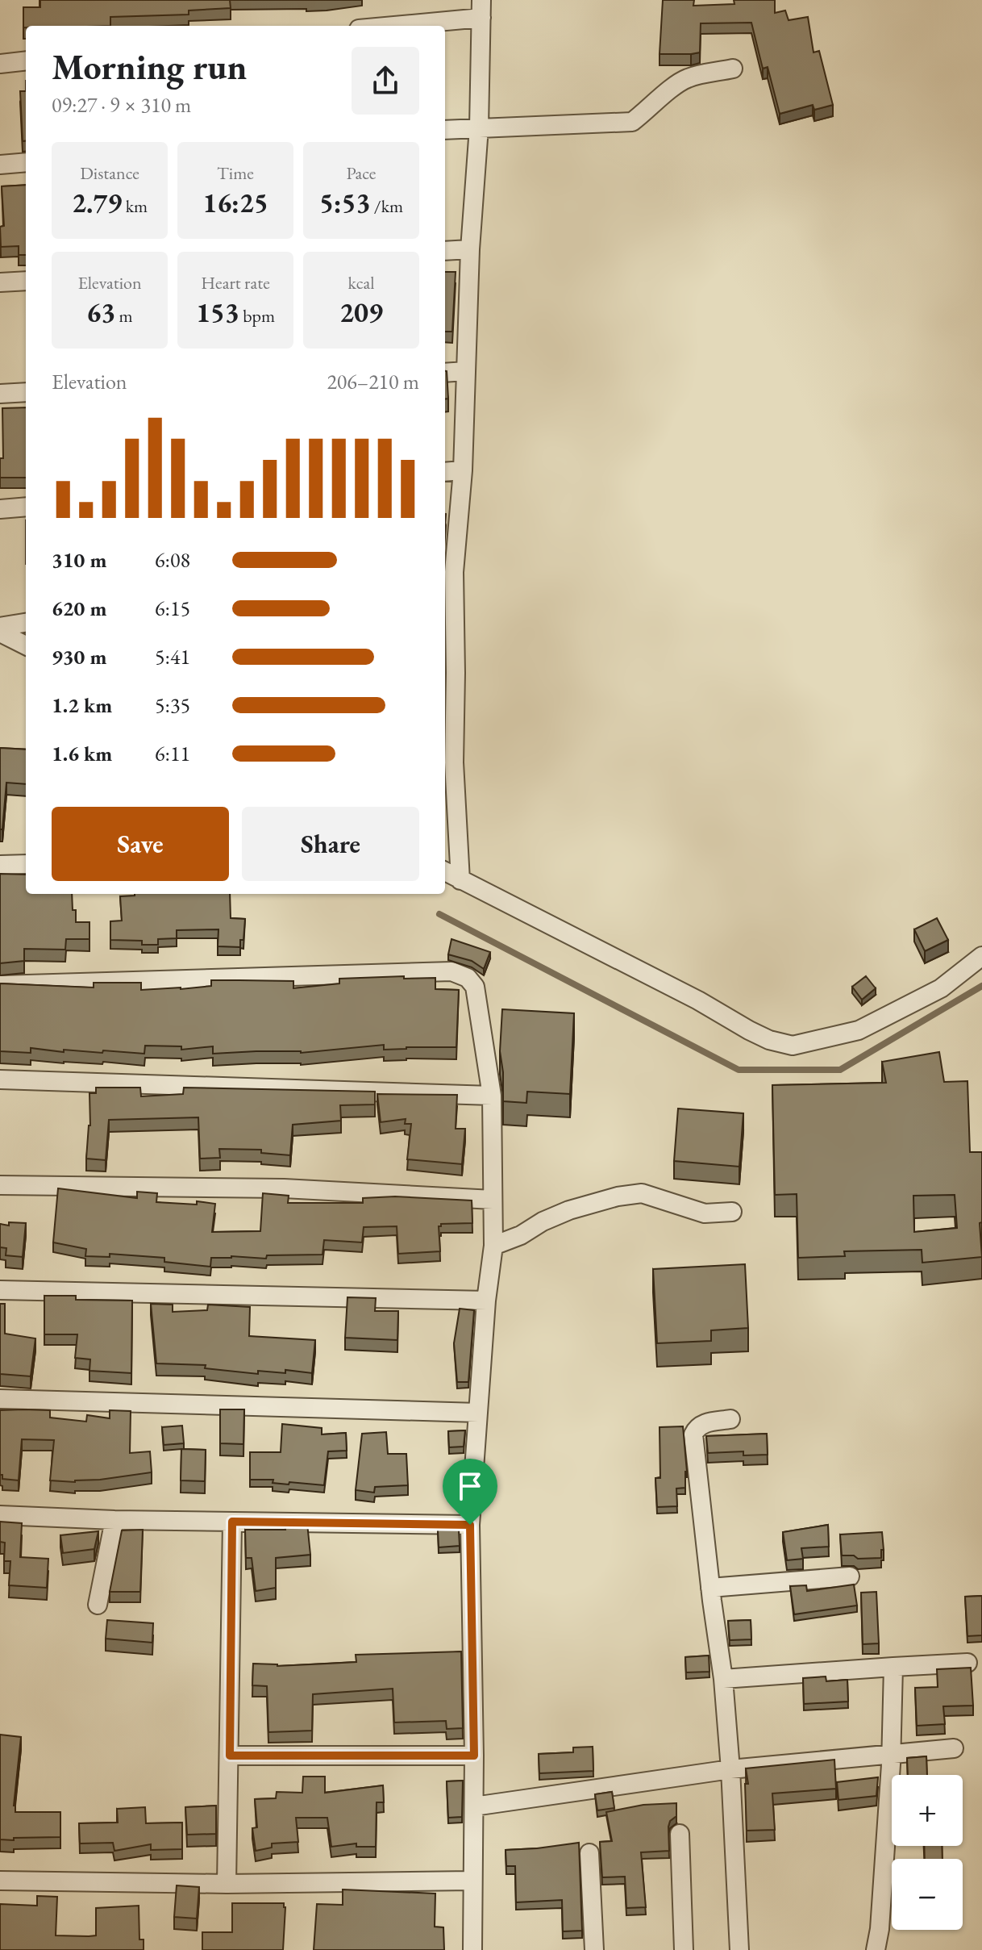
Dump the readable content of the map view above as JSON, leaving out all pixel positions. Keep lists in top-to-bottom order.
{
  "page": {
    "heading": ["Morning run", "09:27 · 9 × 310 m"],
    "stats": [
      ["Distance", "2.79 km"],
      ["Time", "16:25"],
      ["Pace", "5:53 /km"],
      ["Elevation", "63 m"],
      ["Heart rate", "153 bpm"],
      ["kcal", "209"]
    ],
    "chart": ["Elevation", "206–210 m"],
    "list": [
      {
        "name": "310 m",
        "note": "6:08"
      },
      {
        "name": "620 m",
        "note": "6:15"
      },
      {
        "name": "930 m",
        "note": "5:41"
      },
      {
        "name": "1.2 km",
        "note": "5:35"
      },
      {
        "name": "1.6 km",
        "note": "6:11"
      }
    ],
    "buttons": ["Save", "Share"],
    "map_buttons": ["+", "−"]
  }
}
